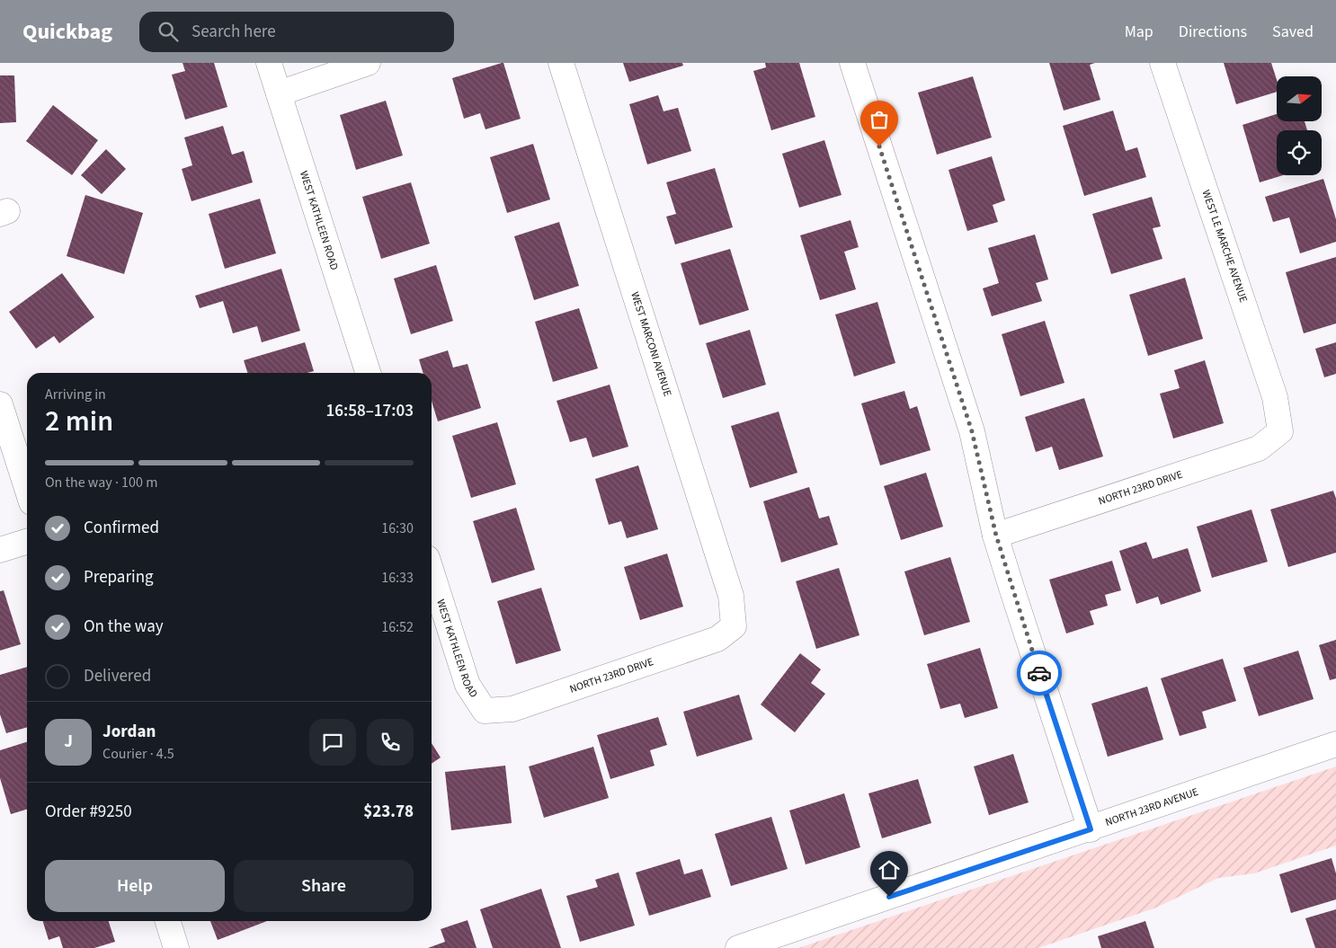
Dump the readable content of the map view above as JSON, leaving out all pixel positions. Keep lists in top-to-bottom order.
{
  "streets": {
    "street": [
      "WEST KATHLEEN ROAD",
      "WEST LE MARCHE AVENUE",
      "WEST MARCONI AVENUE",
      "NORTH 23RD DRIVE",
      "NORTH 23RD AVENUE"
    ]
  },
  "crossings": [
    ["WEST KATHLEEN ROAD", "NORTH 23RD DRIVE"],
    ["WEST LE MARCHE AVENUE", "NORTH 23RD DRIVE"],
    ["WEST MARCONI AVENUE", "NORTH 23RD DRIVE"]
  ],
  "north": "right",
  "page": {
    "header": "Quickbag",
    "search": "Search here",
    "nav": ["Map", "Directions", "Saved"],
    "heading": ["2 min", "Arriving in", "16:58–17:03"],
    "panel": [
      "Jordan",
      "Courier · 4.5",
      "Order #9250",
      "$23.78"
    ],
    "bar": "On the way · 100 m",
    "list": [
      ["Confirmed", "16:30"],
      ["Preparing", "16:33"],
      ["On the way", "16:52"],
      "Delivered"
    ],
    "round": "J",
    "buttons": ["Help", "Share"]
  }
}
